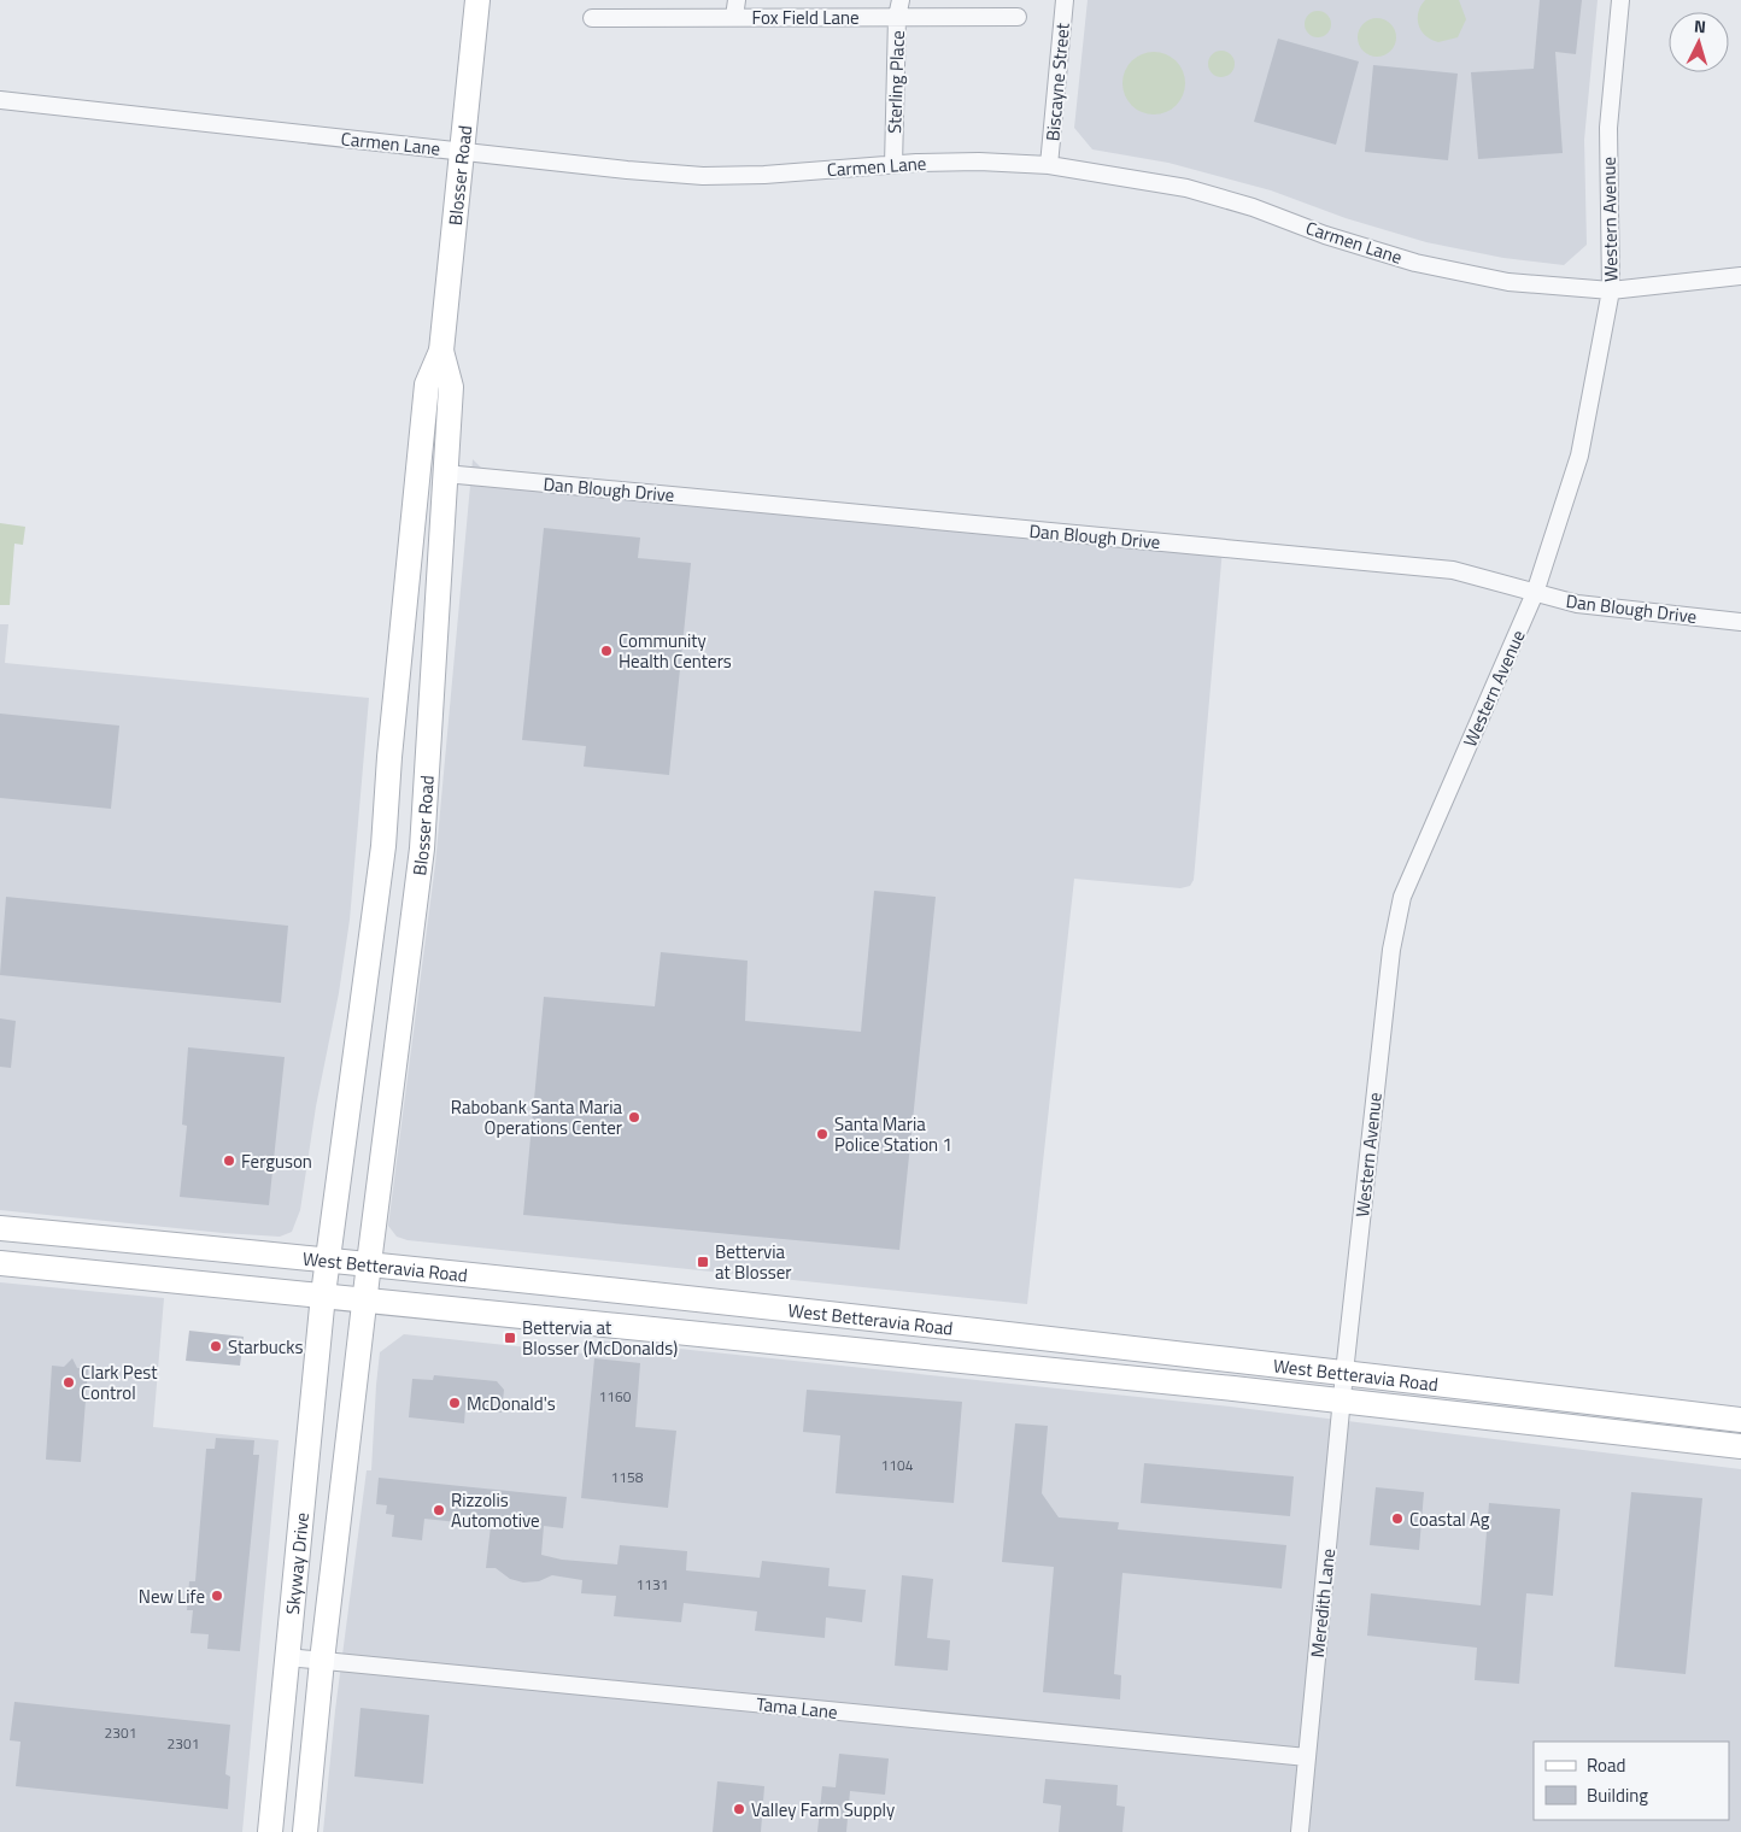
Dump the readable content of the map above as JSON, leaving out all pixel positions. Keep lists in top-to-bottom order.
{
  "streets": {
    "main road": ["Blosser Road", "West Betteravia Road", "Skyway Drive"],
    "street": [
      "Fox Field Lane",
      "Sterling Place",
      "Biscayne Street",
      "Carmen Lane",
      "Western Avenue",
      "Dan Blough Drive",
      "Meredith Lane",
      "Tama Lane"
    ]
  },
  "crossings": [
    ["Fox Field Lane", "Sterling Place"],
    ["Sterling Place", "Carmen Lane"],
    ["Biscayne Street", "Carmen Lane"],
    ["Carmen Lane", "Blosser Road"],
    ["Carmen Lane", "Western Avenue"],
    ["Blosser Road", "Dan Blough Drive"],
    ["Blosser Road", "West Betteravia Road"],
    ["Blosser Road", "Skyway Drive"],
    ["Western Avenue", "Dan Blough Drive"],
    ["Western Avenue", "West Betteravia Road"],
    ["Western Avenue", "Meredith Lane"],
    ["West Betteravia Road", "Skyway Drive"],
    ["West Betteravia Road", "Meredith Lane"],
    ["Skyway Drive", "Tama Lane"],
    ["Meredith Lane", "Tama Lane"]
  ],
  "places": {
    "other": [
      "Community Health Centers",
      "Rabobank Santa Maria Operations Center",
      "Santa Maria Police Station 1",
      "Ferguson",
      "Starbucks",
      "Clark Pest Control",
      "McDonald's",
      "Rizzolis Automotive",
      "Coastal Ag",
      "New Life",
      "Valley Farm Supply"
    ],
    "transit": ["Bettervia at Blosser", "Bettervia at Blosser (McDonalds)"]
  },
  "house_numbers": [
    "1160",
    "1104",
    "1158",
    "1131",
    "2301",
    "2301"
  ],
  "legend": ["Road", "Building"],
  "north": "top"
}
